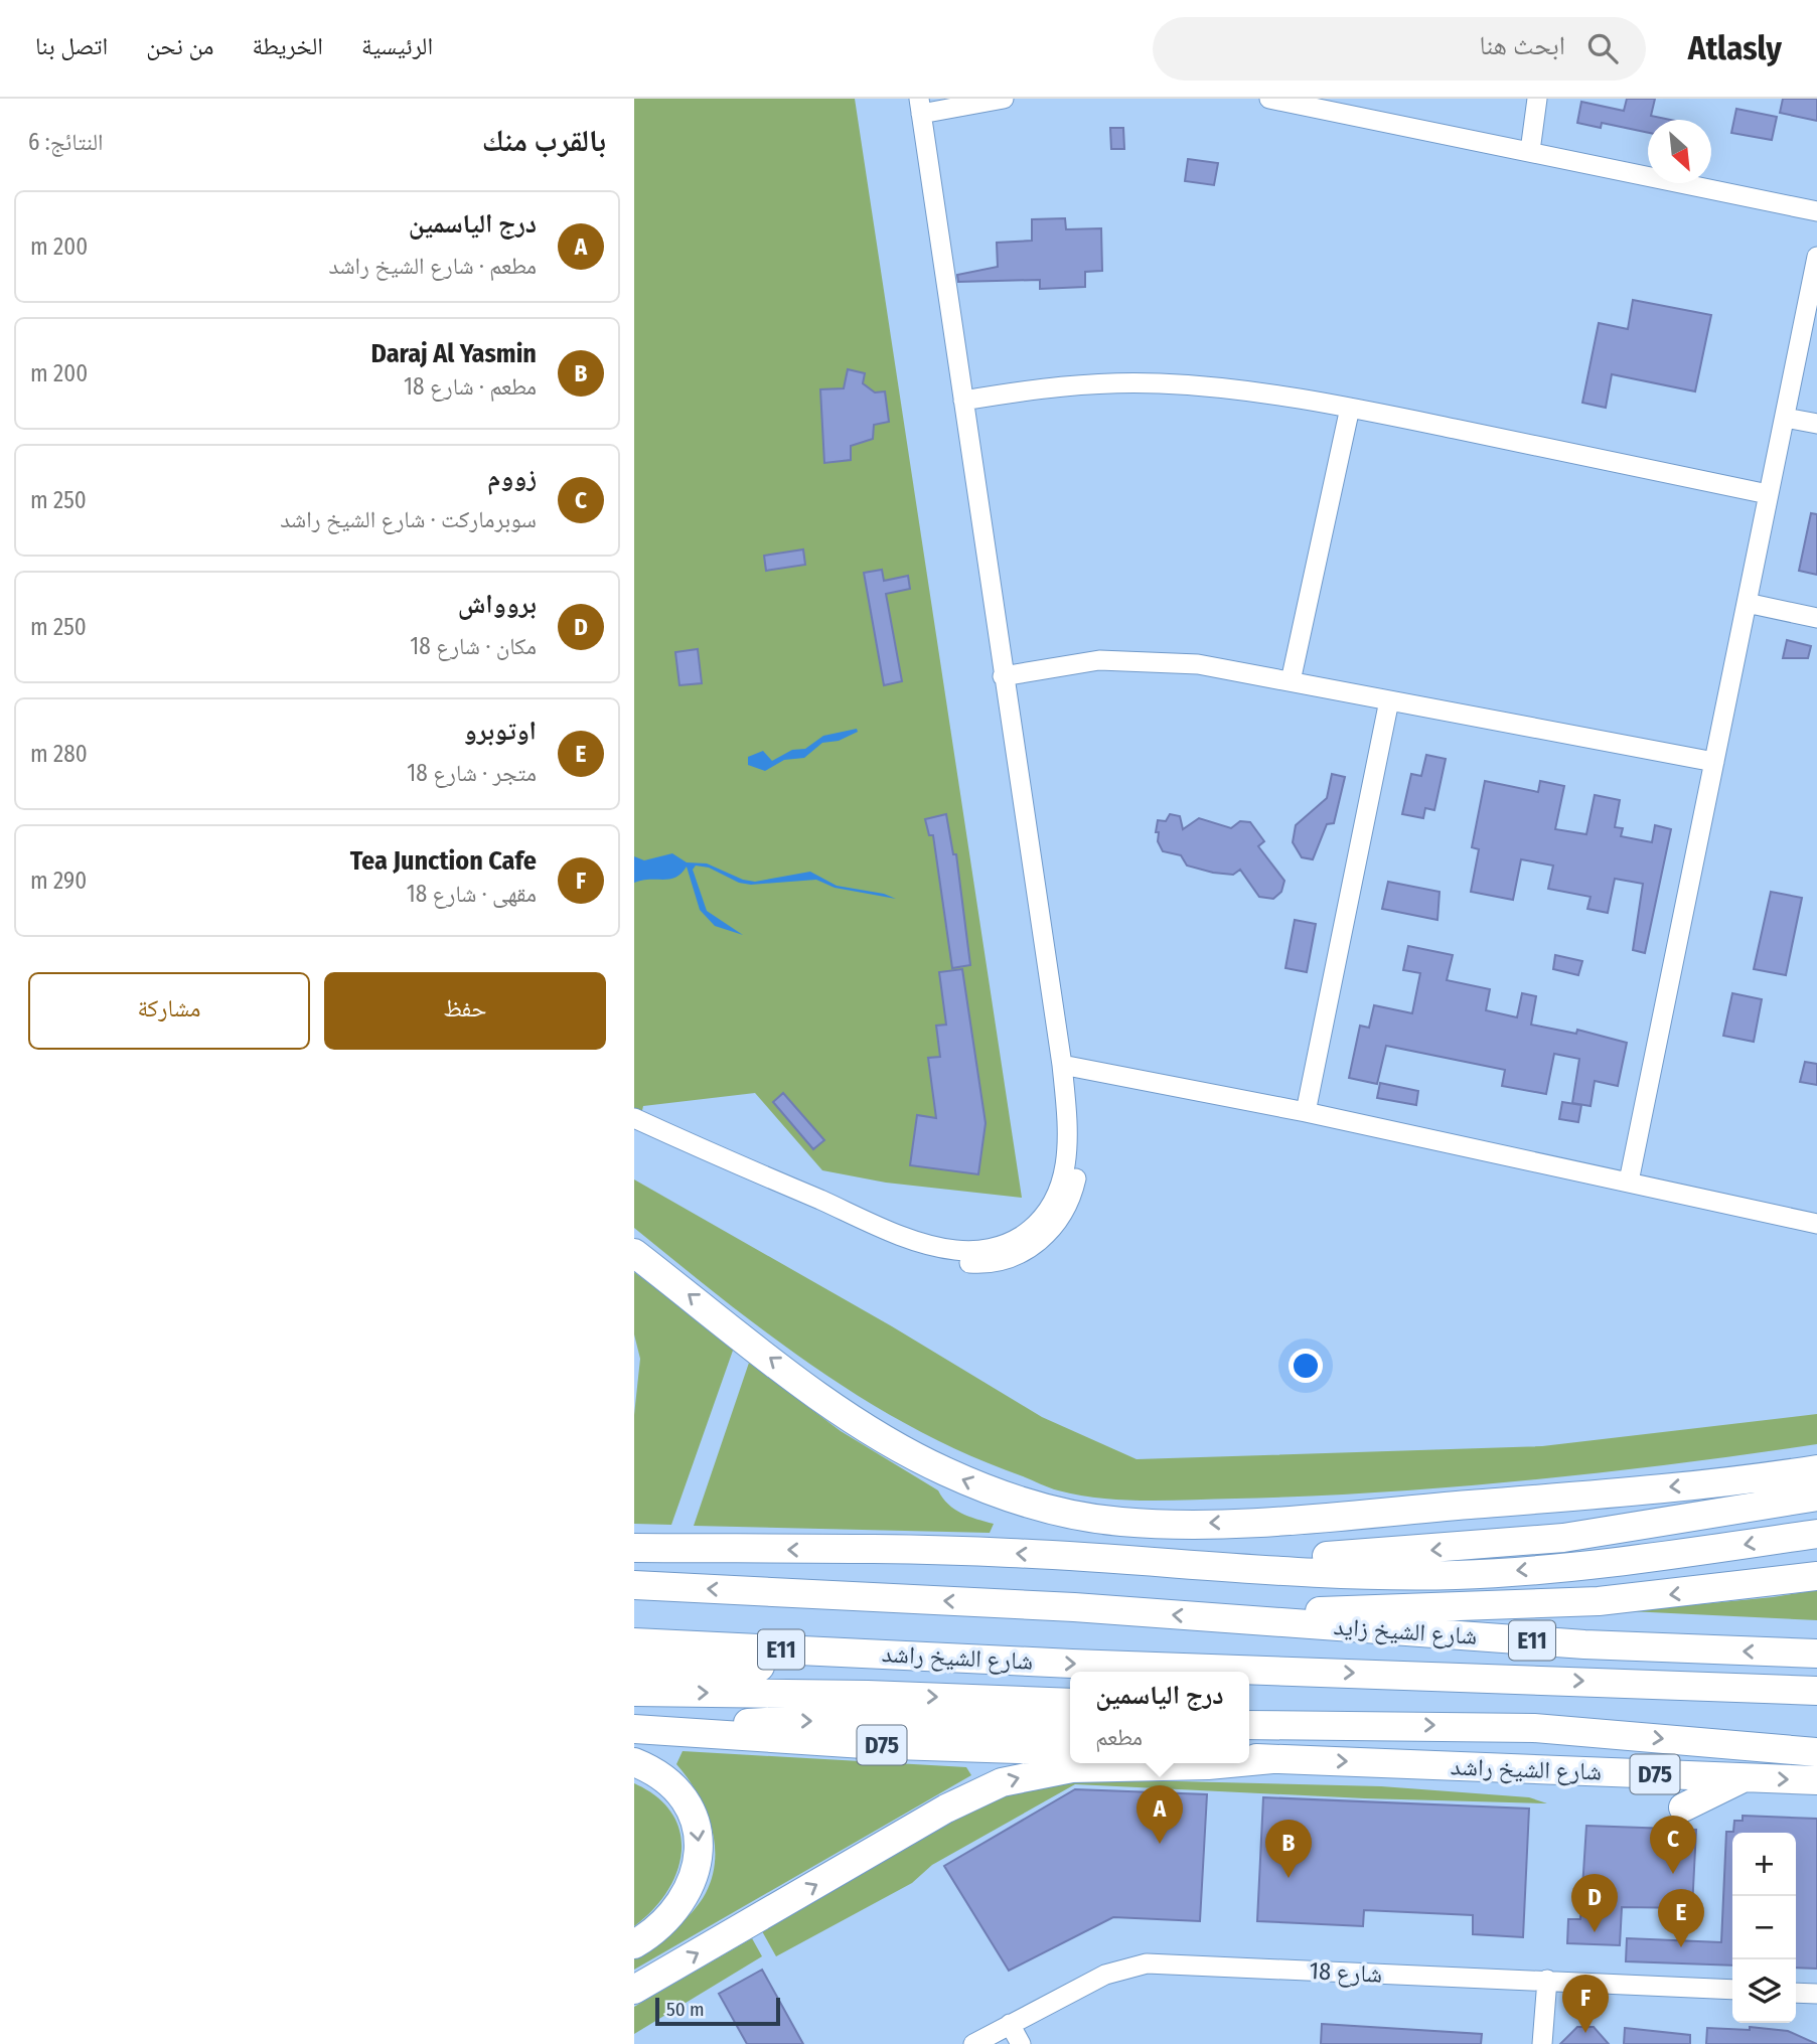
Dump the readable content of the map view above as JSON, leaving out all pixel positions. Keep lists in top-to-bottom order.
{
  "streets": {
    "highway": [
      "شارع الشيخ زايد",
      "E11",
      "شارع الشيخ راشد",
      "D75"
    ],
    "street": ["شارع 18"]
  },
  "crossings": [
    ["شارع الشيخ زايد", "E11"],
    ["شارع الشيخ زايد", "شارع الشيخ راشد"]
  ],
  "scale_bar": "50 m",
  "north": "bottom right",
  "page": {
    "header": "Atlasly",
    "search": "ابحث هنا",
    "nav": [
      "الرئيسية",
      "الخريطة",
      "من نحن",
      "اتصل بنا"
    ],
    "heading": ["بالقرب منك", "النتائج: 6"],
    "list": [
      {
        "mark": "A",
        "name": "درج الياسمين",
        "note": "مطعم · شارع الشيخ راشد",
        "value": "200 m"
      },
      {
        "mark": "B",
        "name": "Daraj Al Yasmin",
        "note": "مطعم · شارع 18",
        "value": "200 m"
      },
      {
        "mark": "C",
        "name": "زووم",
        "note": "سوبرماركت · شارع الشيخ راشد",
        "value": "250 m"
      },
      {
        "mark": "D",
        "name": "بروواش",
        "note": "مكان · شارع 18",
        "value": "250 m"
      },
      {
        "mark": "E",
        "name": "اوتوبرو",
        "note": "متجر · شارع 18",
        "value": "280 m"
      },
      {
        "mark": "F",
        "name": "Tea Junction Cafe",
        "note": "مقهى · شارع 18",
        "value": "290 m"
      }
    ],
    "buttons": ["حفظ", "مشاركة"],
    "popup": ["درج الياسمين", "مطعم"],
    "pins": [
      "A",
      "C",
      "B",
      "D",
      "E",
      "F"
    ],
    "map_buttons": ["+", "−"],
    "scale": "50 m"
  }
}
